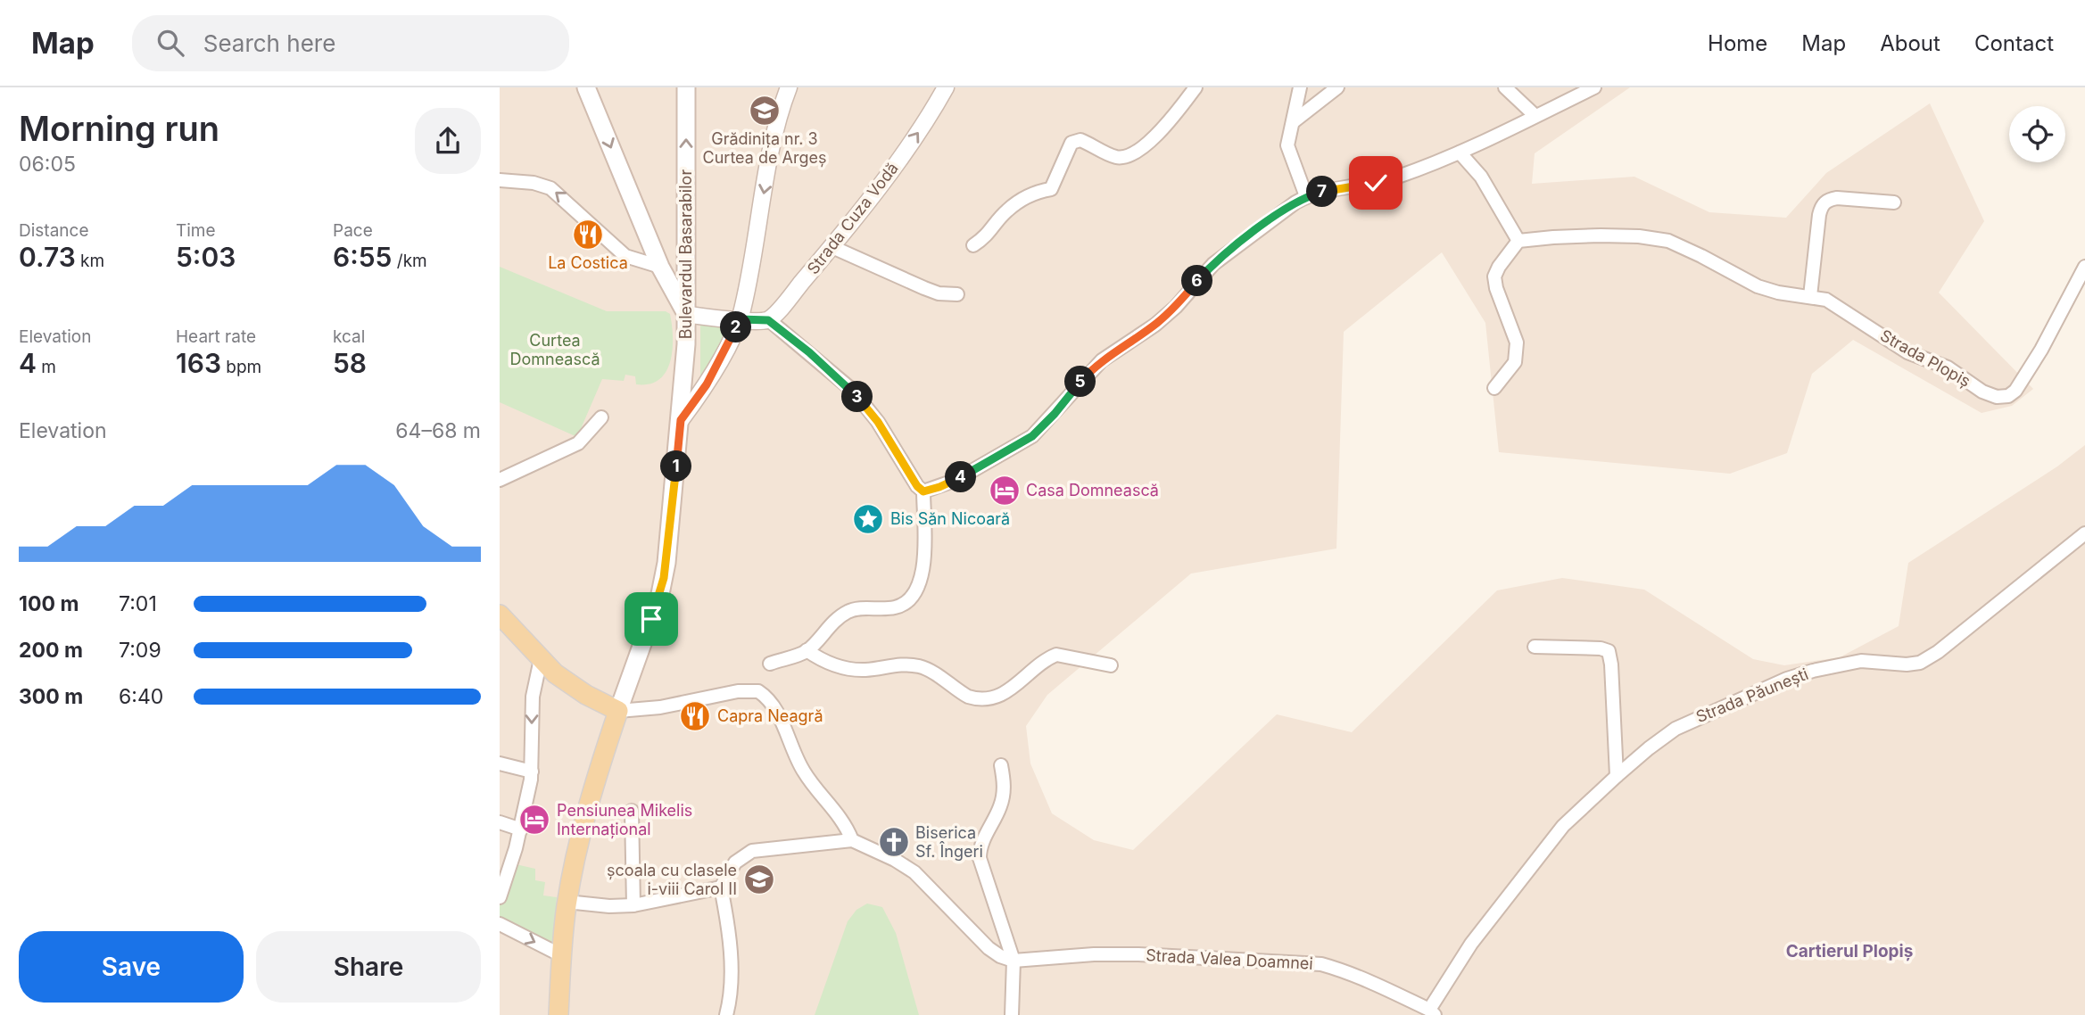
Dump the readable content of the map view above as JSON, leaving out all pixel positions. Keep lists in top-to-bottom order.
{
  "streets": {
    "main road": ["Bulevardul Basarabilor"],
    "street": [
      "Strada Cuza Vodă",
      "Strada Plopiș",
      "Strada Păunești",
      "Strada Valea Doamnei"
    ]
  },
  "crossings": [
    ["Strada Păunești", "Strada Valea Doamnei"]
  ],
  "districts": ["Cartierul Plopiș"],
  "parks": ["Curtea Domnească"],
  "places": {
    "school or university": ["Grădinița nr. 3 Curtea de Argeș", "școala cu clasele i-viii Carol II"],
    "restaurant": ["La Costica", "Capra Neagră"],
    "hotel": ["Casa Domnească", "Pensiunea Mikelis Internațional"],
    "place": ["Bis Săn Nicoară"],
    "church": ["Biserica Sf. Îngeri"]
  },
  "page": {
    "header": "Map",
    "search": "Search here",
    "nav": [
      "Home",
      "Map",
      "About",
      "Contact"
    ],
    "heading": ["Morning run", "06:05"],
    "pins": [
      "7",
      "6",
      "2",
      "5",
      "3",
      "1",
      "4"
    ],
    "stats": [
      ["Distance", "0.73 km"],
      ["Time", "5:03"],
      ["Pace", "6:55 /km"],
      ["Elevation", "4 m"],
      ["Heart rate", "163 bpm"],
      ["kcal", "58"]
    ],
    "chart": ["Elevation", "64–68 m"],
    "list": [
      {
        "name": "100 m",
        "note": "7:01"
      },
      {
        "name": "200 m",
        "note": "7:09"
      },
      {
        "name": "300 m",
        "note": "6:40"
      }
    ],
    "buttons": ["Save", "Share"]
  }
}
